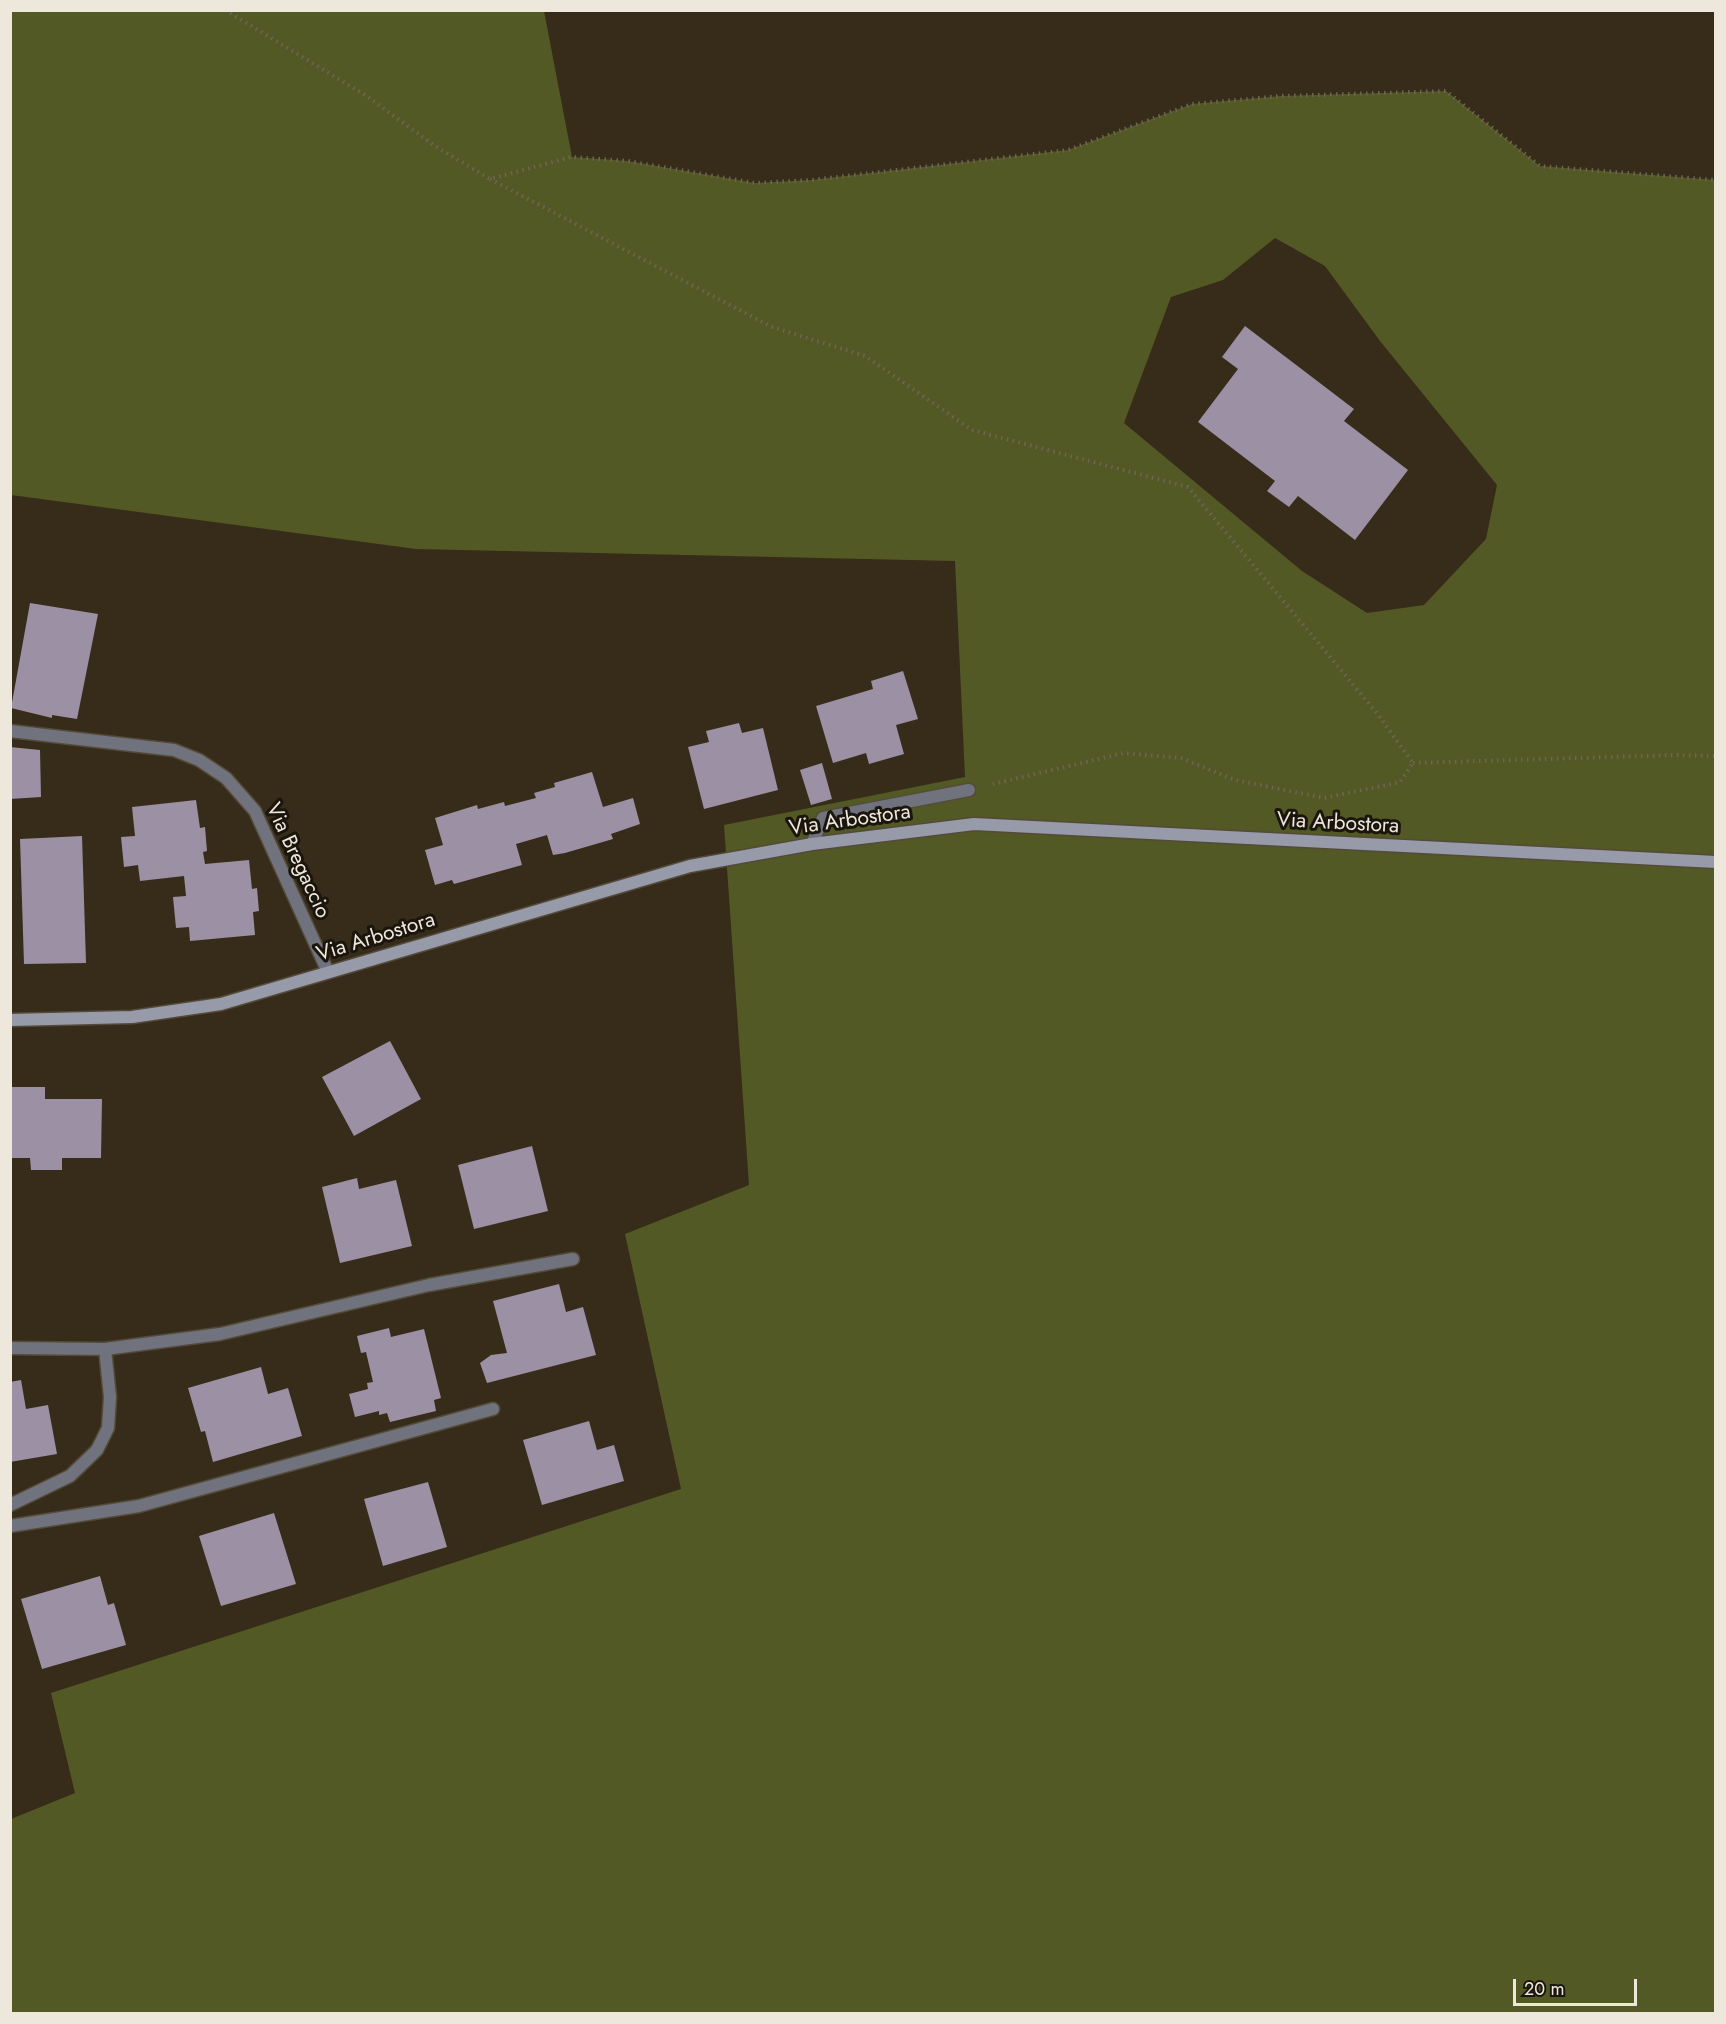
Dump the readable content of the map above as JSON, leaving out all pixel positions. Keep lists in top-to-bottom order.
{
  "streets": {
    "street": ["Via Arbostora", "Via Bregaccio"]
  },
  "crossings": [
    ["Via Arbostora", "Via Bregaccio"]
  ],
  "scale_bar": "20 m"
}
